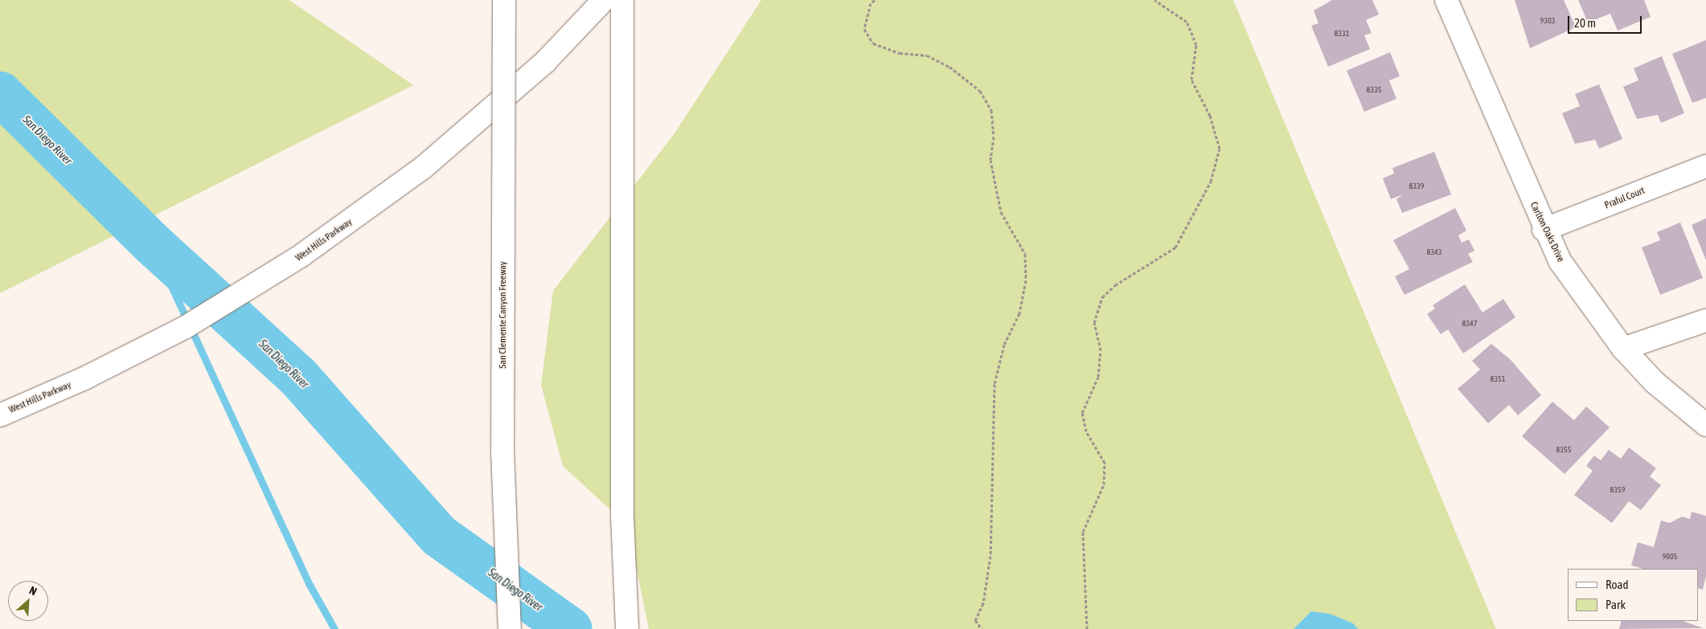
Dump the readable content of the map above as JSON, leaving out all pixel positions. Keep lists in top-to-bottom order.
{
  "streets": {
    "main road": [
      "Praful Court",
      "Carlton Oaks Drive",
      "West Hills Parkway",
      "San Clemente Canyon Freeway"
    ]
  },
  "crossings": [
    ["Praful Court", "Carlton Oaks Drive"]
  ],
  "water": ["San Diego River"],
  "house_numbers": [
    "9303",
    "8331",
    "8335",
    "8339",
    "8343",
    "8347",
    "8351",
    "8355",
    "8359",
    "9005"
  ],
  "legend": ["Road", "Park"],
  "scale_bar": "20 m",
  "north": "top right"
}
